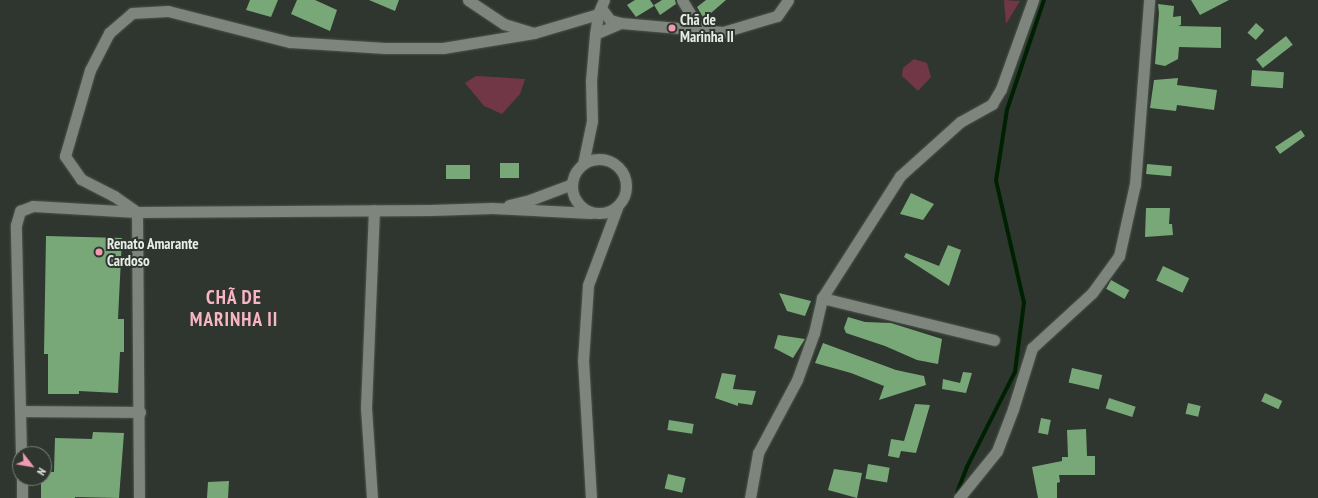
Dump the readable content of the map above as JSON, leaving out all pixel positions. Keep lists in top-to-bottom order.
{
  "districts": ["CHÃ DE MARINHA II"],
  "places": ["Chã de Marinha II", "Renato Amarante Cardoso"],
  "north": "bottom right"
}
